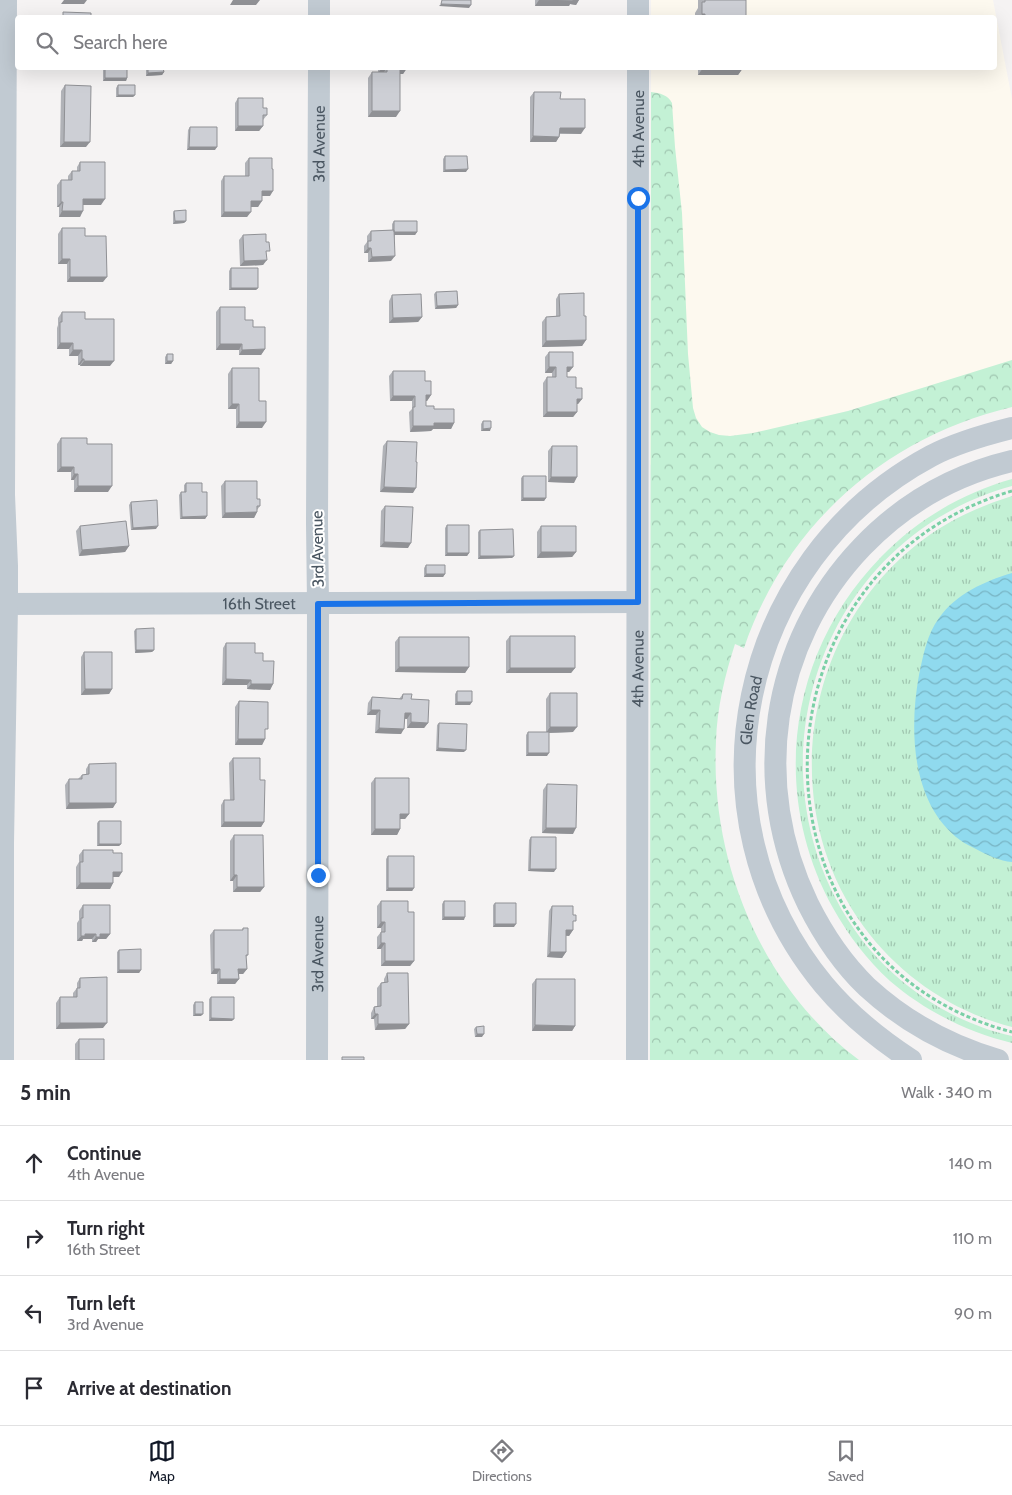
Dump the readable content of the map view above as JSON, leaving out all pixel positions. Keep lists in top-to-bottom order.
{
  "streets": {
    "street": [
      "4th Avenue",
      "3rd Avenue",
      "16th Street",
      "Glen Road"
    ]
  },
  "crossings": [
    ["4th Avenue", "16th Street"],
    ["3rd Avenue", "16th Street"]
  ],
  "page": {
    "search": "Search here",
    "heading": ["5 min", "Walk · 340 m"],
    "list": [
      ["Continue", "4th Avenue", "140 m"],
      ["Turn right", "16th Street", "110 m"],
      ["Turn left", "3rd Avenue", "90 m"],
      "Arrive at destination"
    ],
    "nav": ["Map", "Directions", "Saved"]
  }
}
